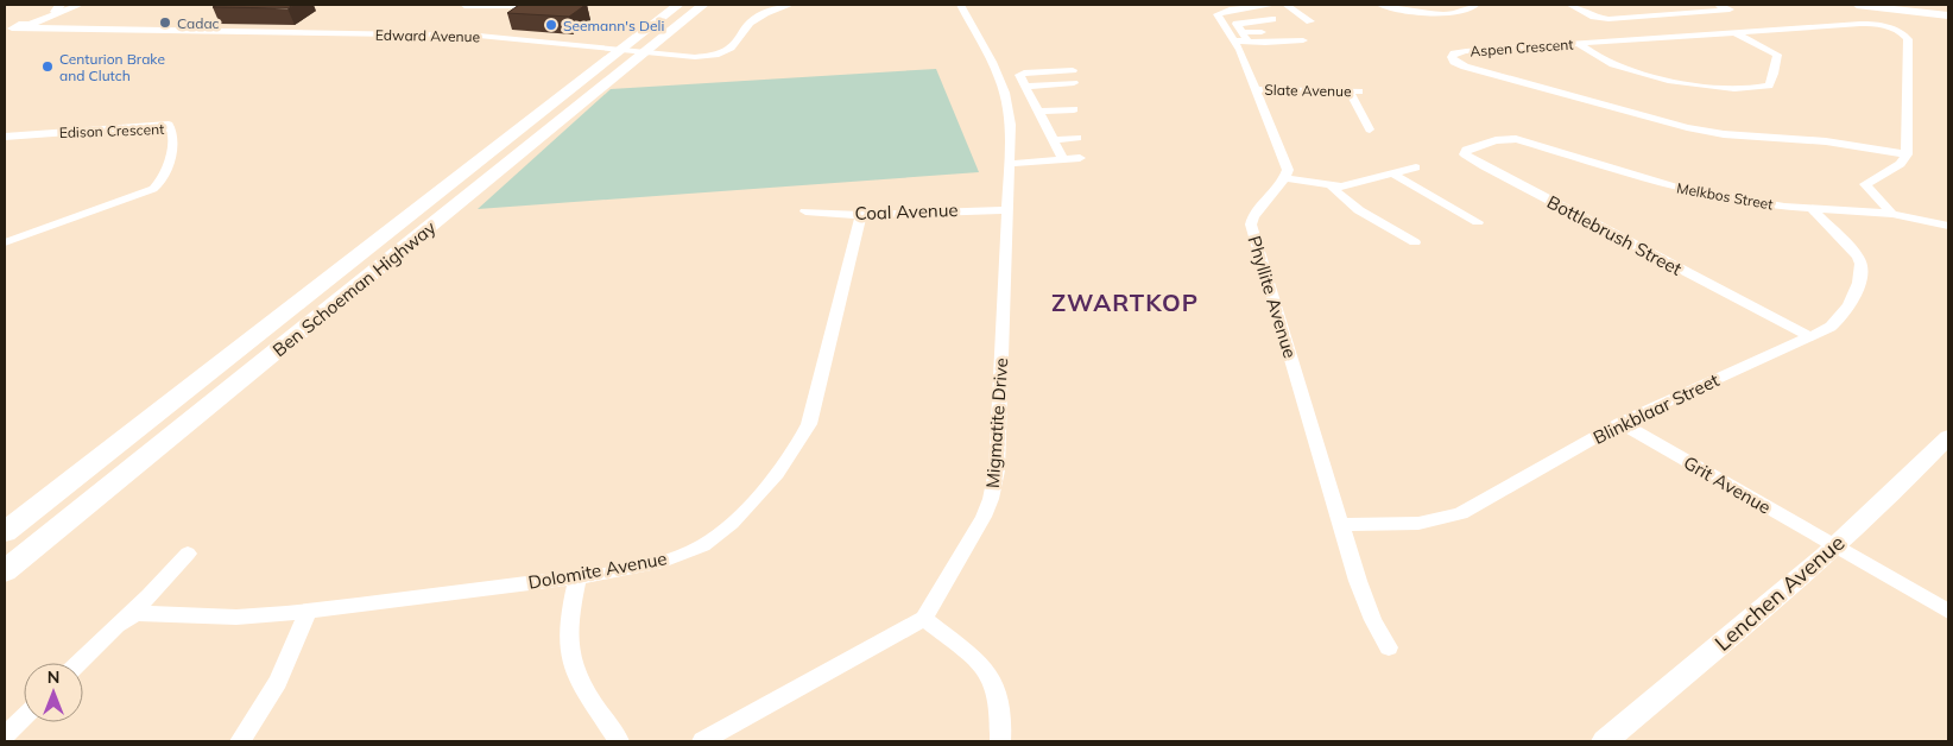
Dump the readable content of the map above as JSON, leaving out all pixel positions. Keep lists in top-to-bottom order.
{
  "streets": {
    "highway": ["Ben Schoeman Highway"],
    "main road": ["Lenchen Avenue"],
    "street": [
      "Edward Avenue",
      "Aspen Crescent",
      "Slate Avenue",
      "Edison Crescent",
      "Melkbos Street",
      "Coal Avenue",
      "Bottlebrush Street",
      "Phyllite Avenue",
      "Blinkblaar Street",
      "Migmatite Drive",
      "Grit Avenue",
      "Dolomite Avenue"
    ]
  },
  "crossings": [
    ["Melkbos Street", "Bottlebrush Street"],
    ["Melkbos Street", "Blinkblaar Street"],
    ["Coal Avenue", "Migmatite Drive"],
    ["Coal Avenue", "Dolomite Avenue"],
    ["Bottlebrush Street", "Blinkblaar Street"],
    ["Phyllite Avenue", "Blinkblaar Street"],
    ["Blinkblaar Street", "Grit Avenue"],
    ["Grit Avenue", "Lenchen Avenue"]
  ],
  "districts": ["ZWARTKOP"],
  "places": ["Cadac", "Seemann's Deli", "Centurion Brake and Clutch"],
  "north": "top"
}
